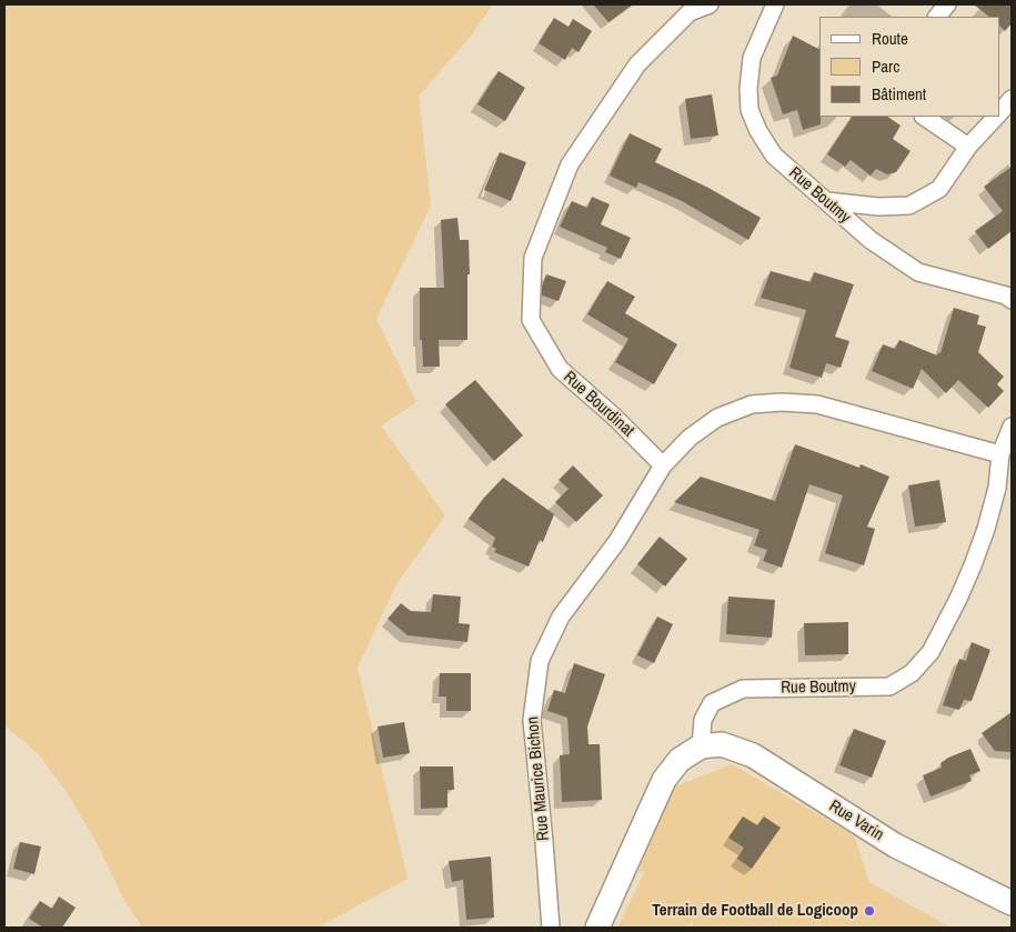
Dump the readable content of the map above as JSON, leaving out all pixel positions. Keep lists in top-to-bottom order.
{
  "streets": {
    "street": [
      "Rue Boutmy",
      "Rue Bourdinat",
      "Rue Maurice Bichon",
      "Rue Varin"
    ]
  },
  "crossings": [
    ["Rue Boutmy", "Rue Varin"],
    ["Rue Bourdinat", "Rue Maurice Bichon"]
  ],
  "places": ["Terrain de Football de Logicoop"],
  "legend": ["Route", "Parc", "Bâtiment"]
}
